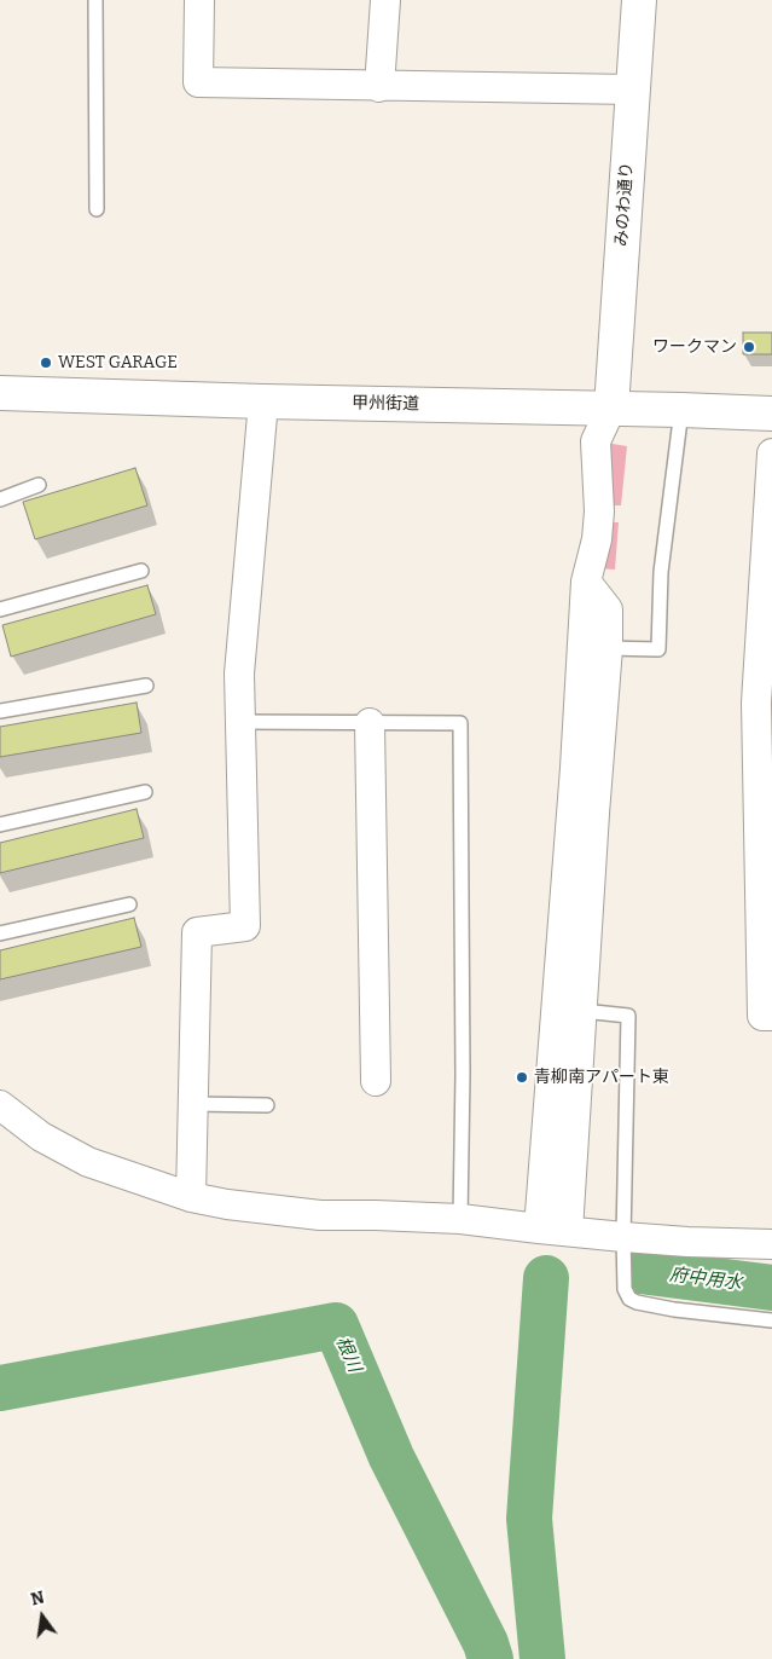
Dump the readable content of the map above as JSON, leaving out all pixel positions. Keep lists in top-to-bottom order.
{
  "streets": {
    "main road": ["みのわ通り", "甲州街道"]
  },
  "crossings": [
    ["みのわ通り", "甲州街道"]
  ],
  "water": ["府中用水", "根川"],
  "places": ["ワークマン", "WEST GARAGE", "青柳南アパート東"],
  "north": "top"
}
